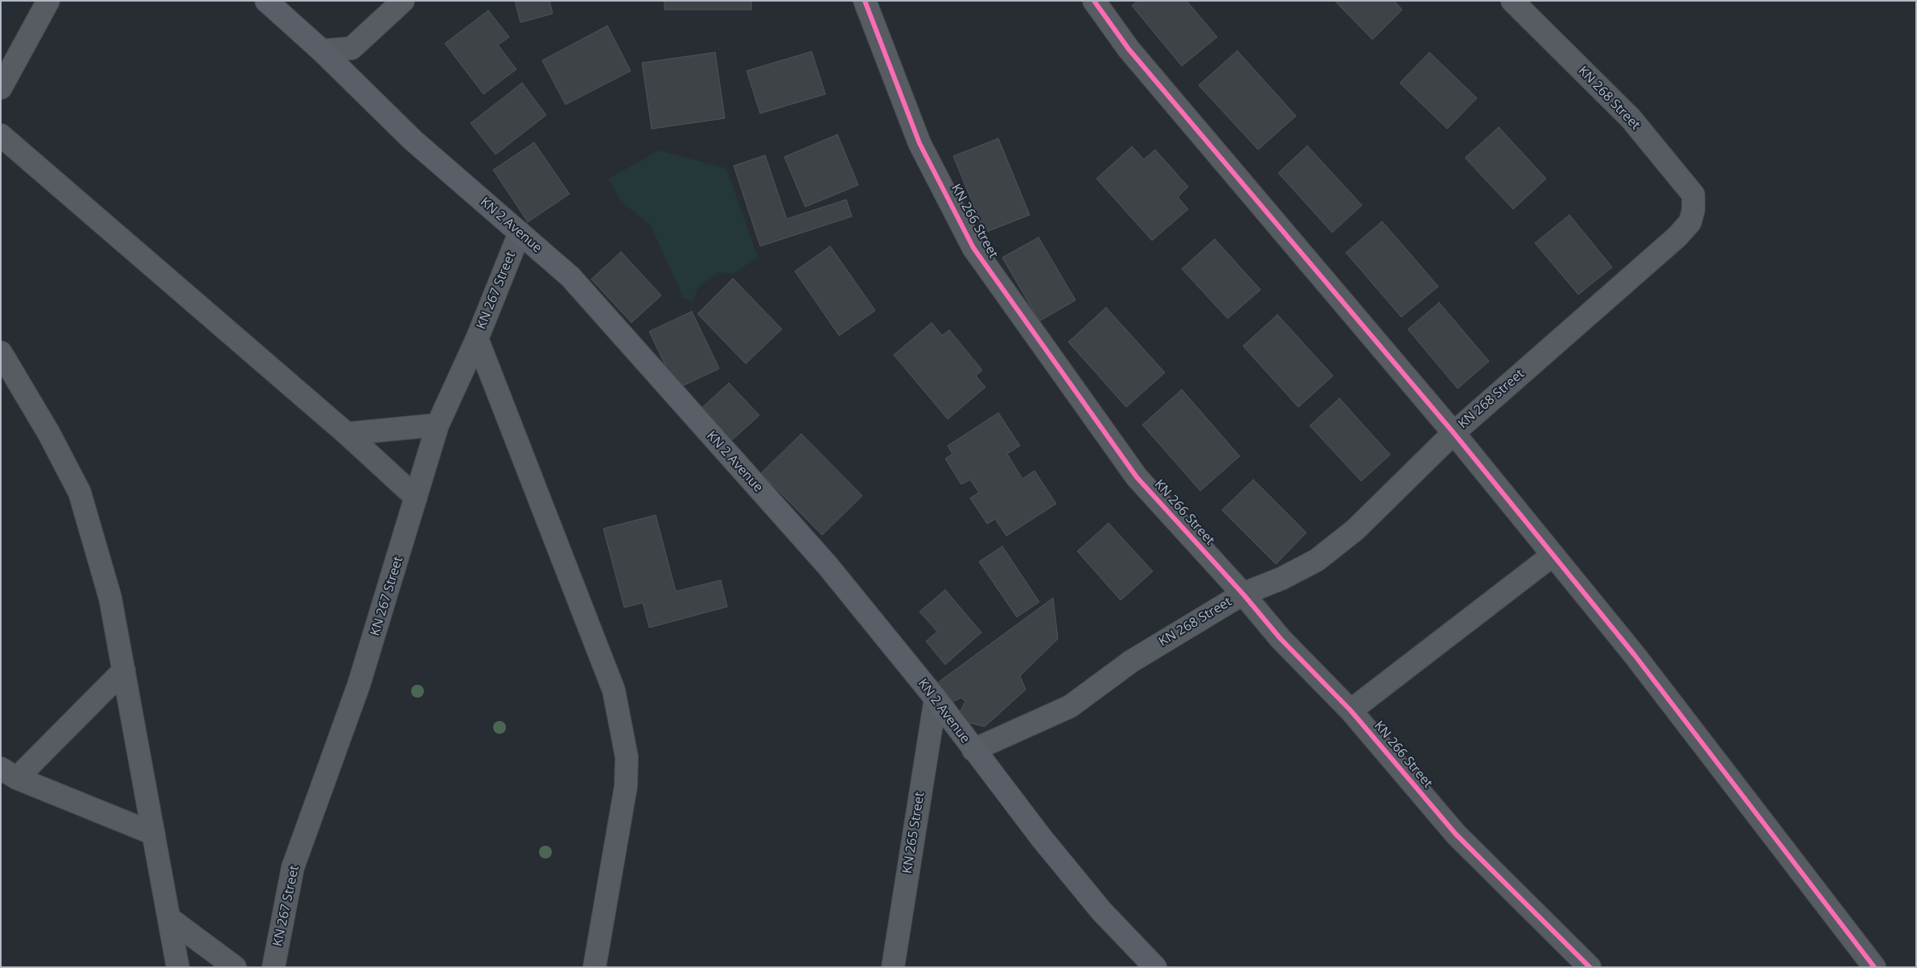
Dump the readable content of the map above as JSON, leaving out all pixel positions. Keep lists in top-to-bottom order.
{
  "streets": {
    "main road": ["KN 2 Avenue"],
    "street": [
      "KN 268 Street",
      "KN 266 Street",
      "KN 267 Street",
      "KN 265 Street"
    ]
  },
  "crossings": [
    ["KN 268 Street", "KN 266 Street"],
    ["KN 268 Street", "KN 2 Avenue"],
    ["KN 2 Avenue", "KN 267 Street"],
    ["KN 2 Avenue", "KN 265 Street"]
  ]
}
